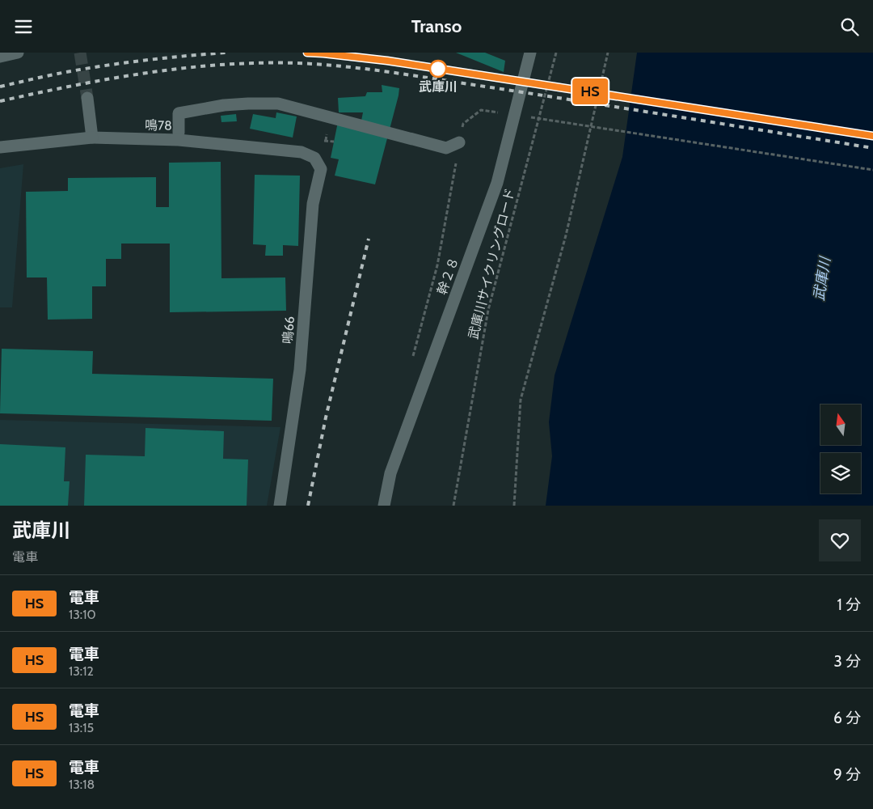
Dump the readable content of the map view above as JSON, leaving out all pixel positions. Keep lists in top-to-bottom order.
{
  "streets": {
    "street": ["鳴78", "幹２８", "鳴66"],
    "path": ["武庫川サイクリングロード"]
  },
  "crossings": [
    ["鳴78", "鳴66"]
  ],
  "water": ["武庫川"],
  "places": ["武庫川"],
  "north": "top",
  "page": {
    "header": "Transo",
    "on_map": "HS",
    "heading": ["武庫川", "電車"],
    "list": [
      {
        "mark": "HS",
        "name": "電車",
        "note": "13:10",
        "value": "1 分"
      },
      {
        "mark": "HS",
        "name": "電車",
        "note": "13:12",
        "value": "3 分"
      },
      {
        "mark": "HS",
        "name": "電車",
        "note": "13:15",
        "value": "6 分"
      },
      {
        "mark": "HS",
        "name": "電車",
        "note": "13:18",
        "value": "9 分"
      }
    ]
  }
}
